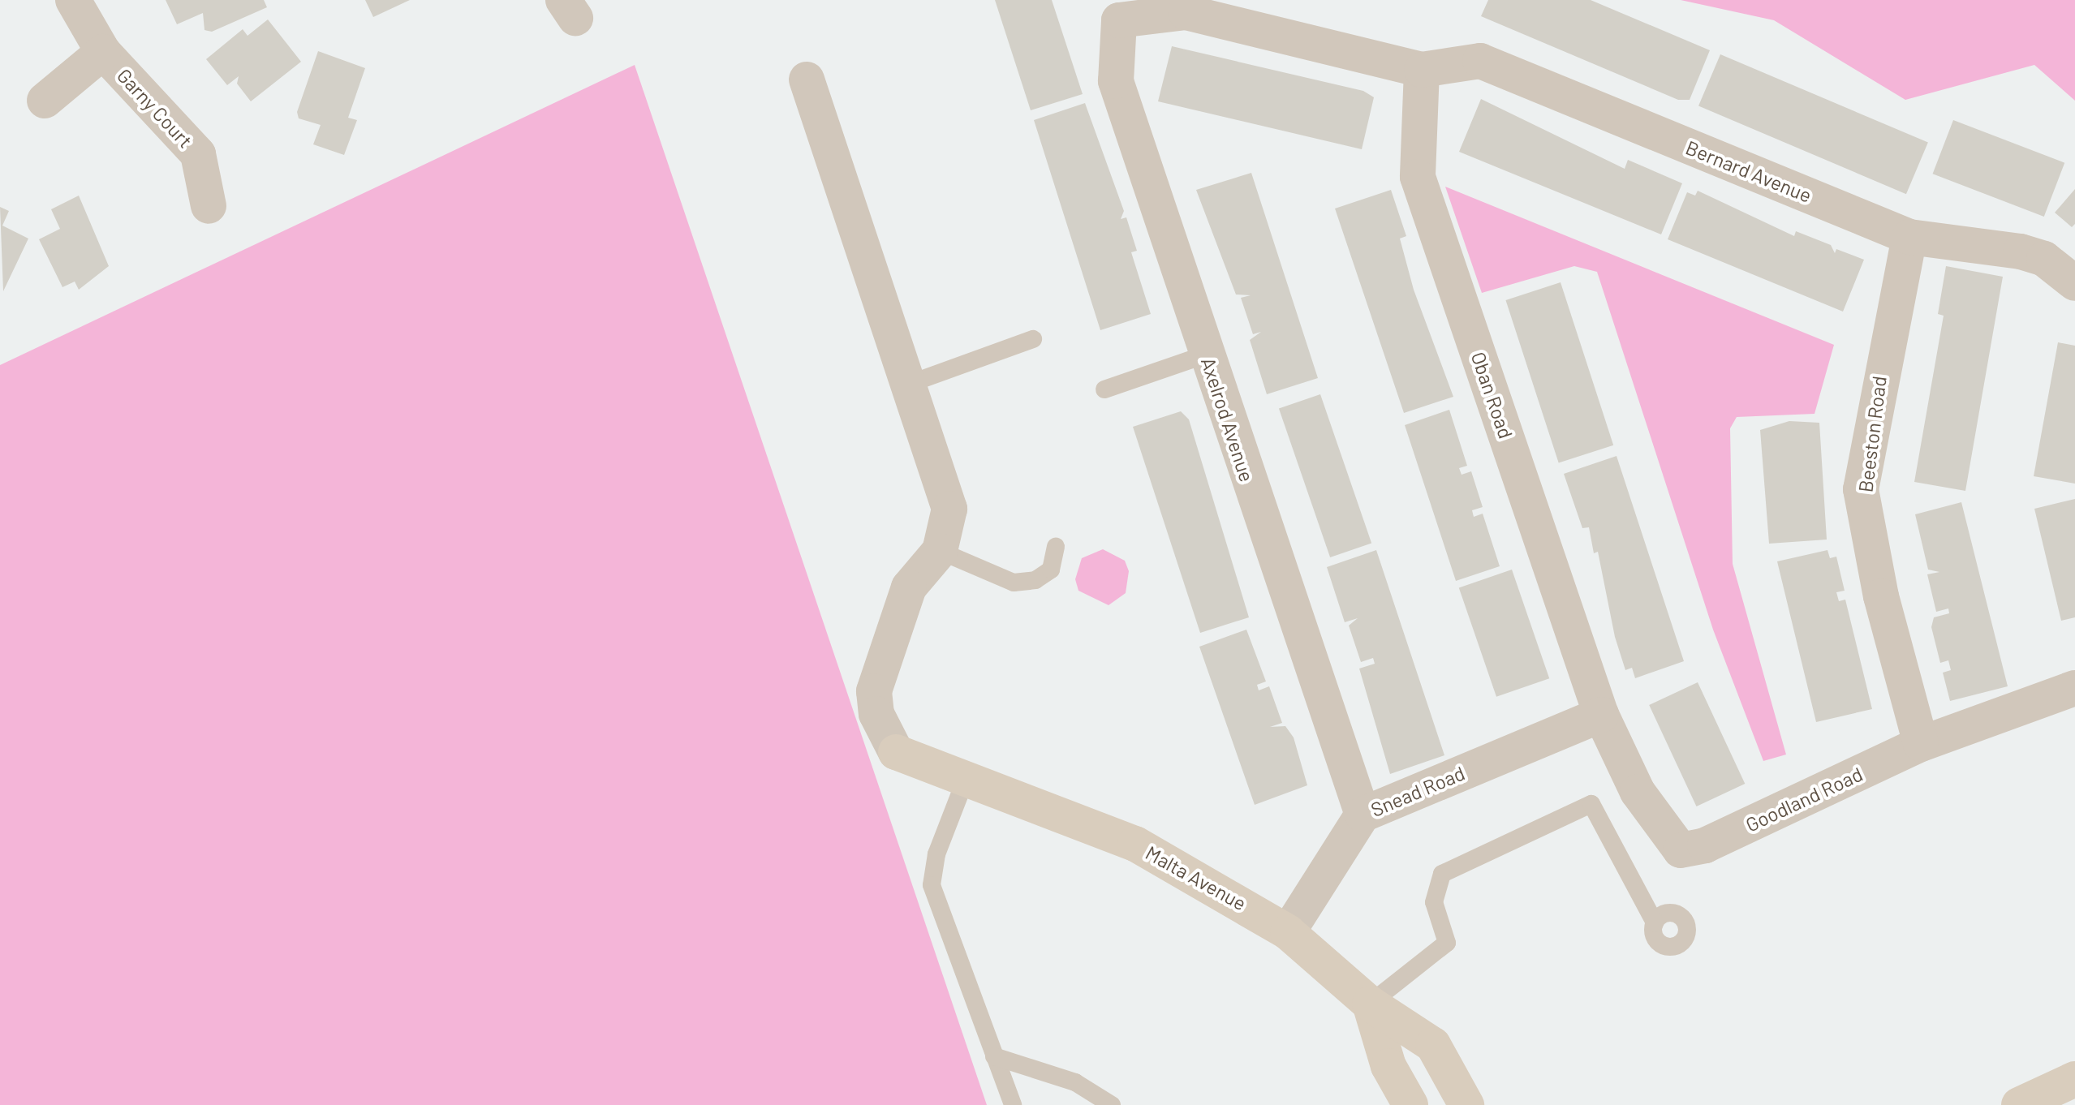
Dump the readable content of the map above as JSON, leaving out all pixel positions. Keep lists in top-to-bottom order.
{
  "streets": {
    "street": [
      "Garny Court",
      "Bernard Avenue",
      "Oban Road",
      "Axelrod Avenue",
      "Beeston Road",
      "Snead Road",
      "Goodland Road",
      "Malta Avenue"
    ]
  },
  "crossings": [
    ["Bernard Avenue", "Oban Road"],
    ["Bernard Avenue", "Axelrod Avenue"],
    ["Bernard Avenue", "Beeston Road"],
    ["Oban Road", "Axelrod Avenue"],
    ["Oban Road", "Snead Road"],
    ["Oban Road", "Goodland Road"],
    ["Axelrod Avenue", "Snead Road"],
    ["Beeston Road", "Goodland Road"],
    ["Snead Road", "Goodland Road"],
    ["Snead Road", "Malta Avenue"]
  ]
}
